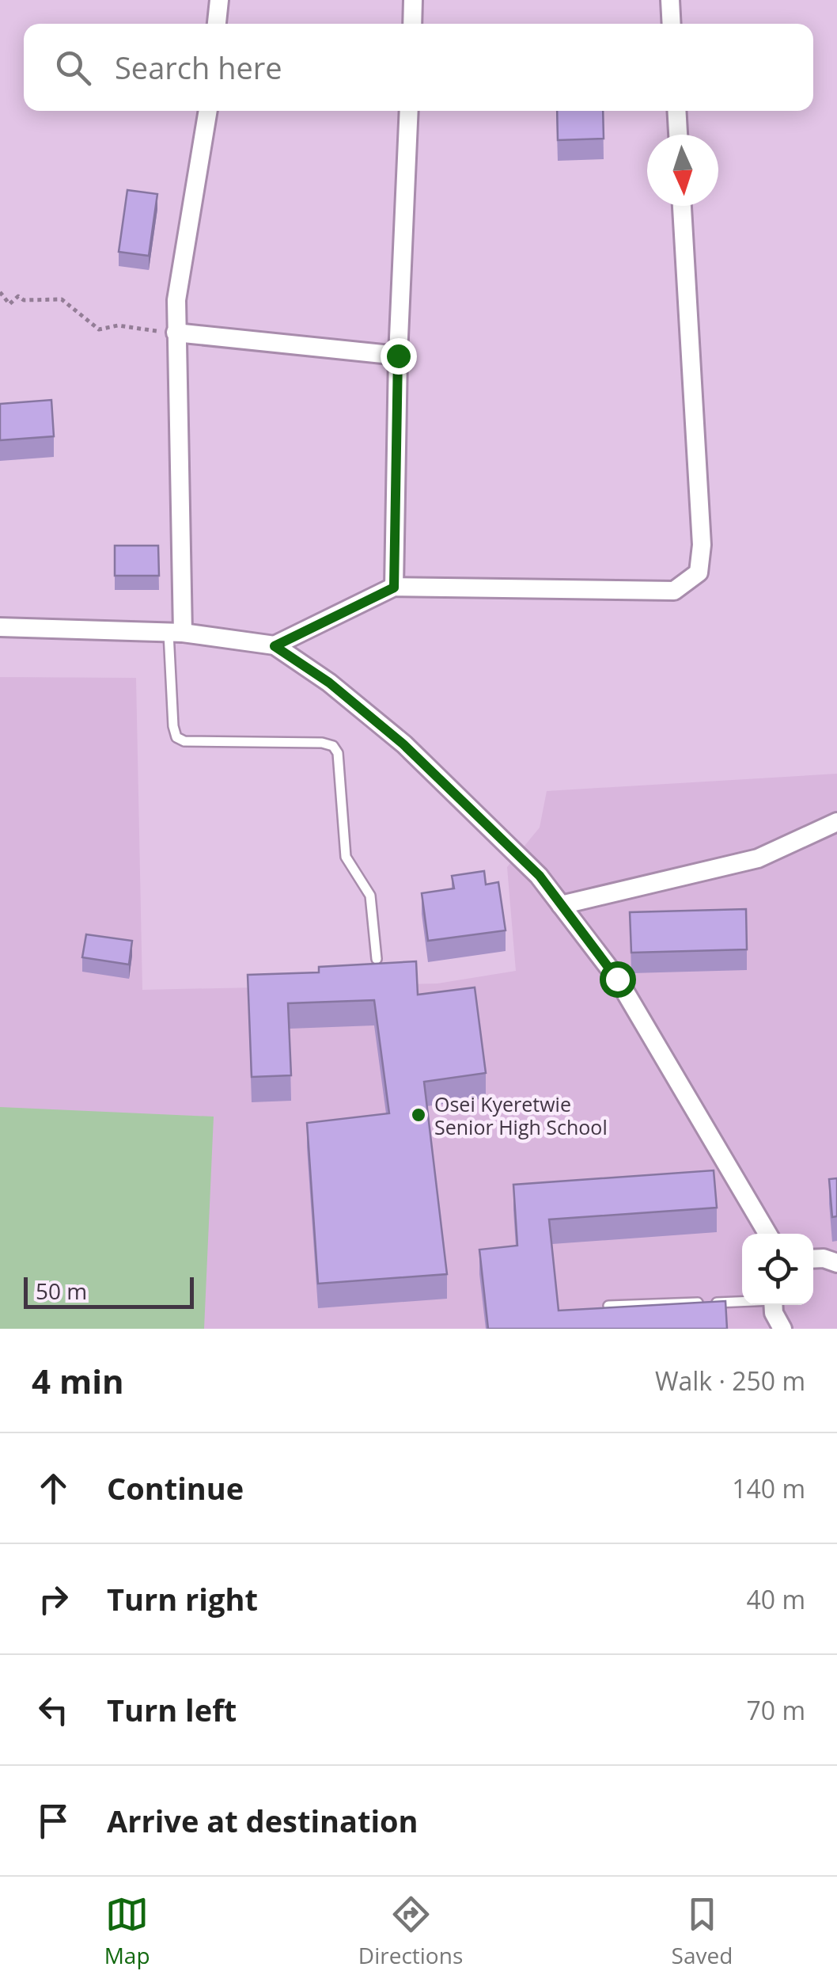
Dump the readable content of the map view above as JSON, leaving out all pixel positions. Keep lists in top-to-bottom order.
{
  "places": ["Osei Kyeretwie Senior High School"],
  "scale_bar": "50 m",
  "north": "bottom",
  "page": {
    "search": "Search here",
    "scale": "50 m",
    "heading": ["4 min", "Walk · 250 m"],
    "list": [
      ["Continue", "140 m"],
      ["Turn right", "40 m"],
      ["Turn left", "70 m"],
      "Arrive at destination"
    ],
    "nav": ["Map", "Directions", "Saved"]
  }
}
